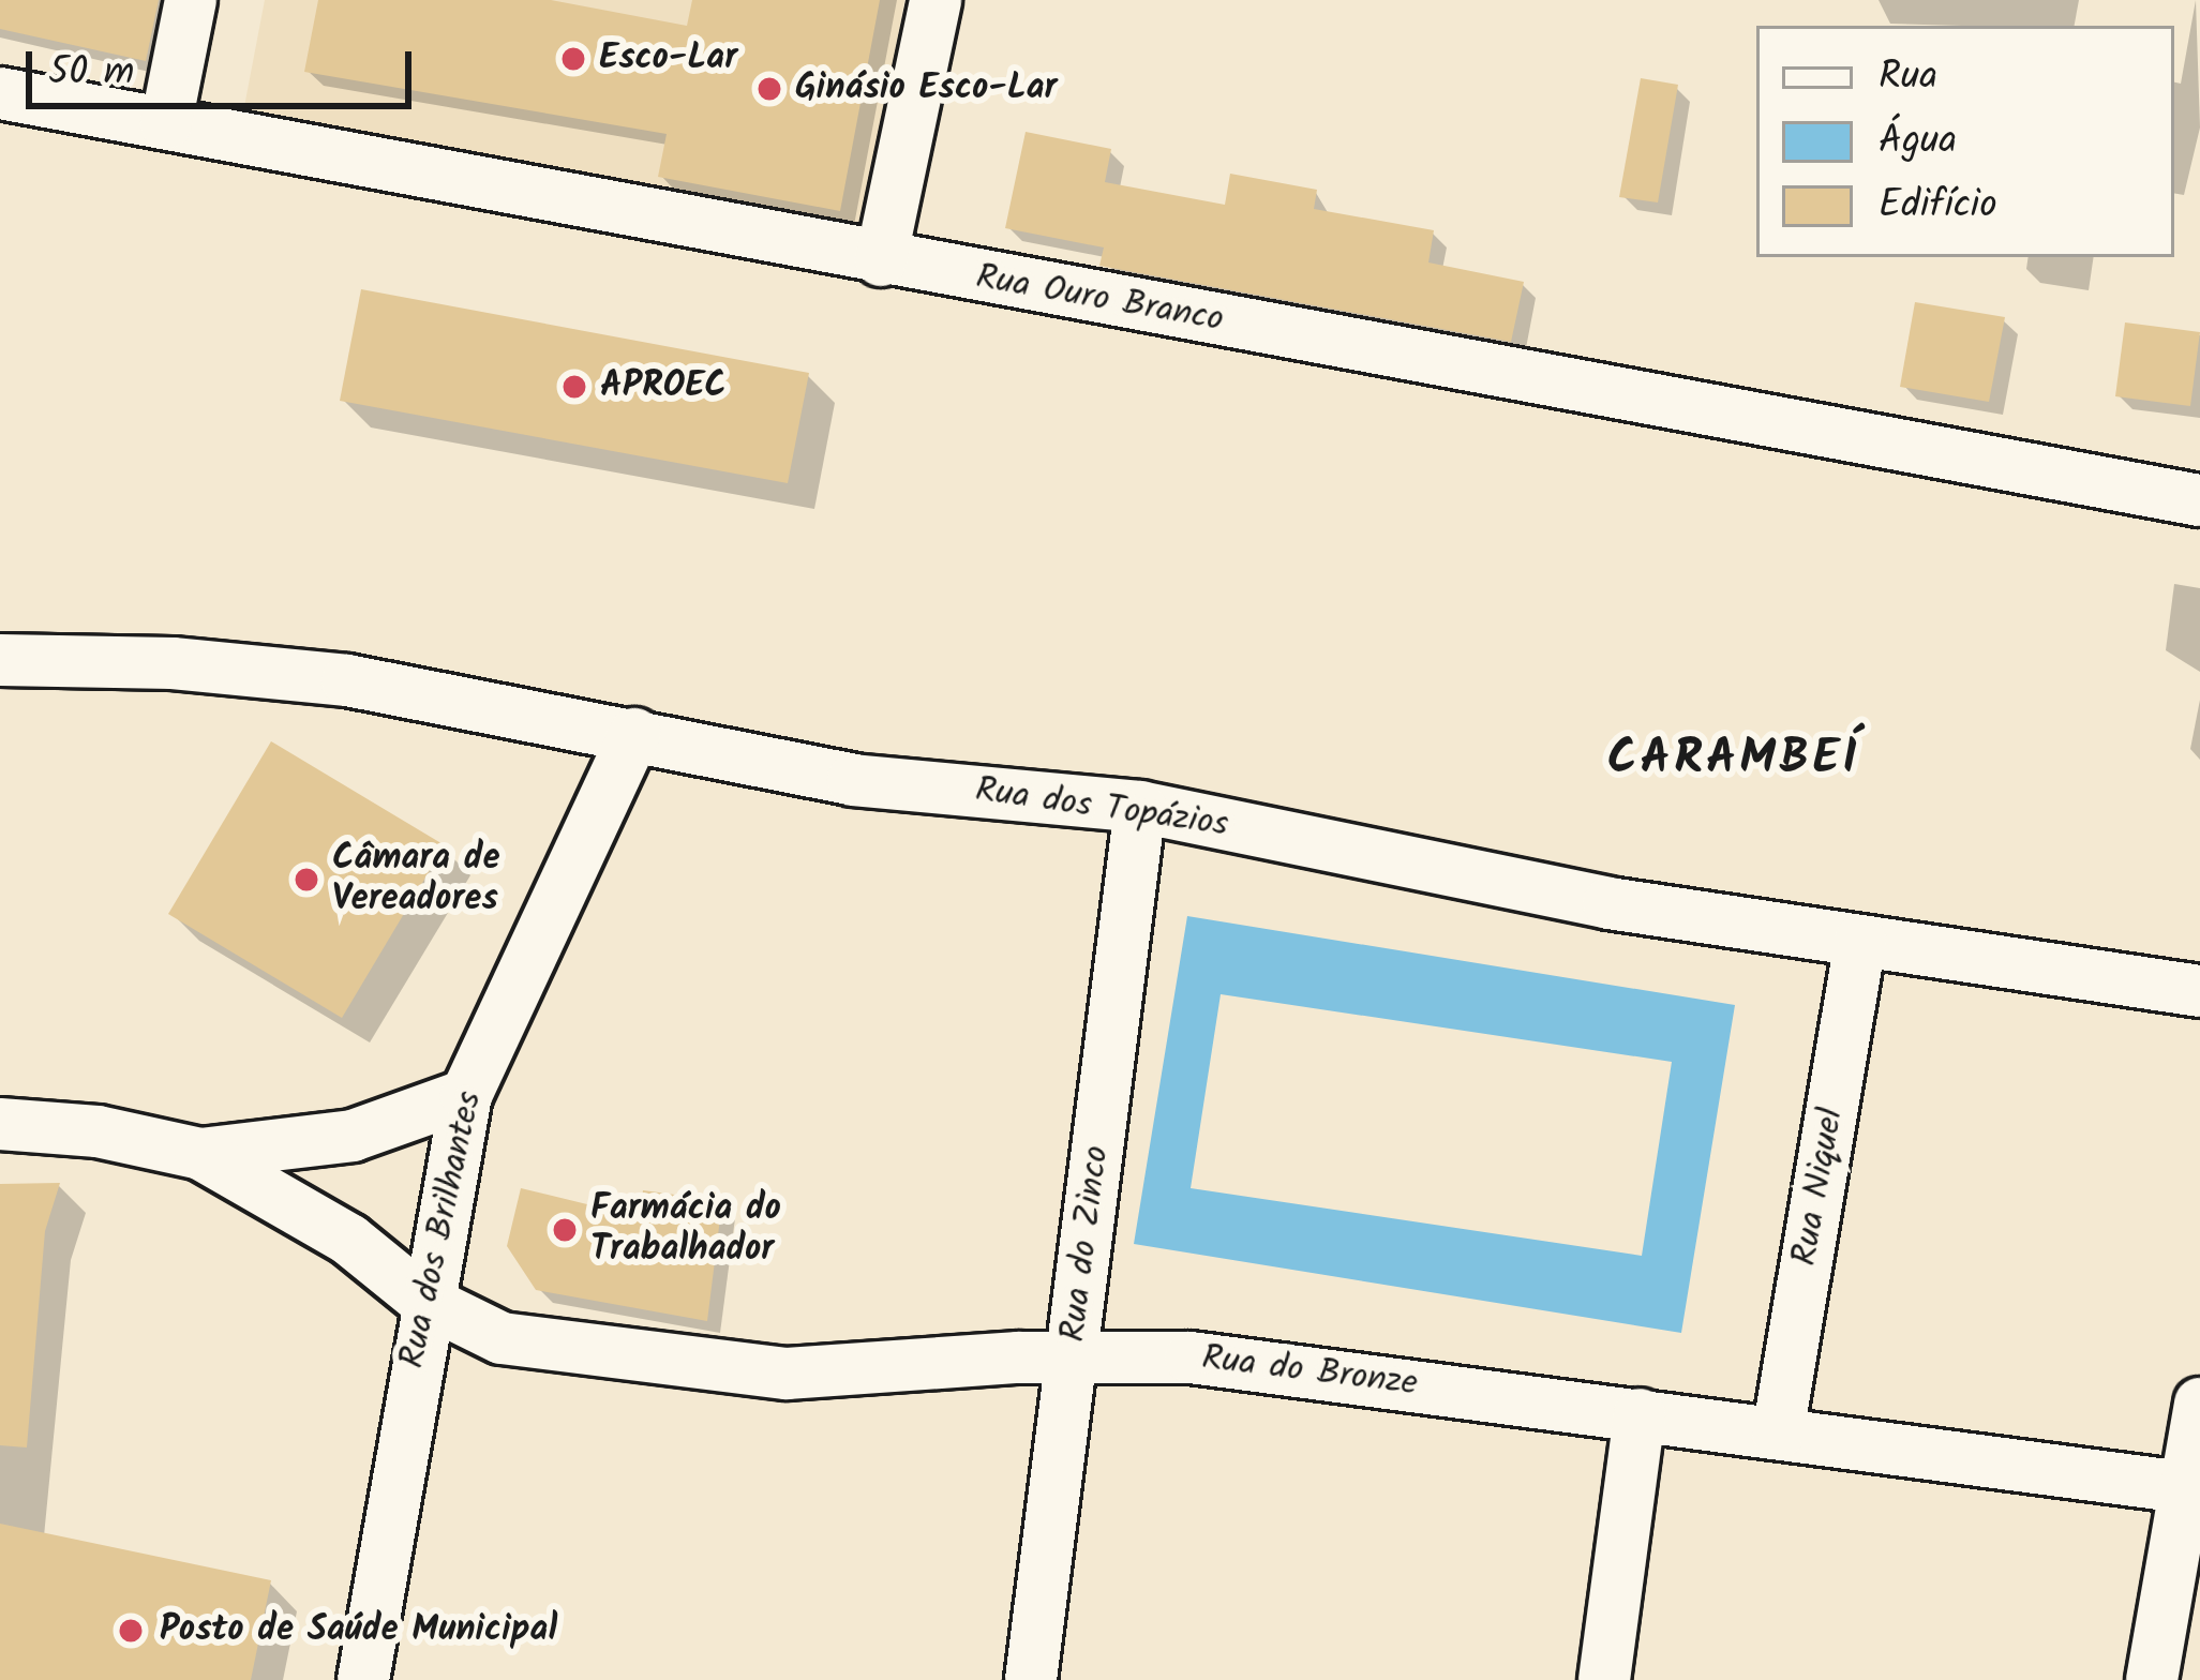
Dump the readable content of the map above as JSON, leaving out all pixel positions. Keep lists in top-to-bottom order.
{
  "streets": {
    "street": [
      "Rua Ouro Branco",
      "Rua dos Topázios",
      "Rua Niquel",
      "Rua dos Brilhantes",
      "Rua do Zinco",
      "Rua do Bronze"
    ]
  },
  "crossings": [
    ["Rua dos Topázios", "Rua Niquel"],
    ["Rua dos Topázios", "Rua dos Brilhantes"],
    ["Rua dos Topázios", "Rua do Zinco"],
    ["Rua Niquel", "Rua do Bronze"],
    ["Rua dos Brilhantes", "Rua do Bronze"],
    ["Rua do Zinco", "Rua do Bronze"]
  ],
  "districts": ["CARAMBEÍ"],
  "places": [
    "Esco-Lar",
    "Ginásio Esco-Lar",
    "APROEC",
    "Câmara de Vereadores",
    "Farmácia do Trabalhador",
    "Posto de Saúde Municipal"
  ],
  "legend": ["Rua", "Água", "Edifício"],
  "scale_bar": "50 m"
}
